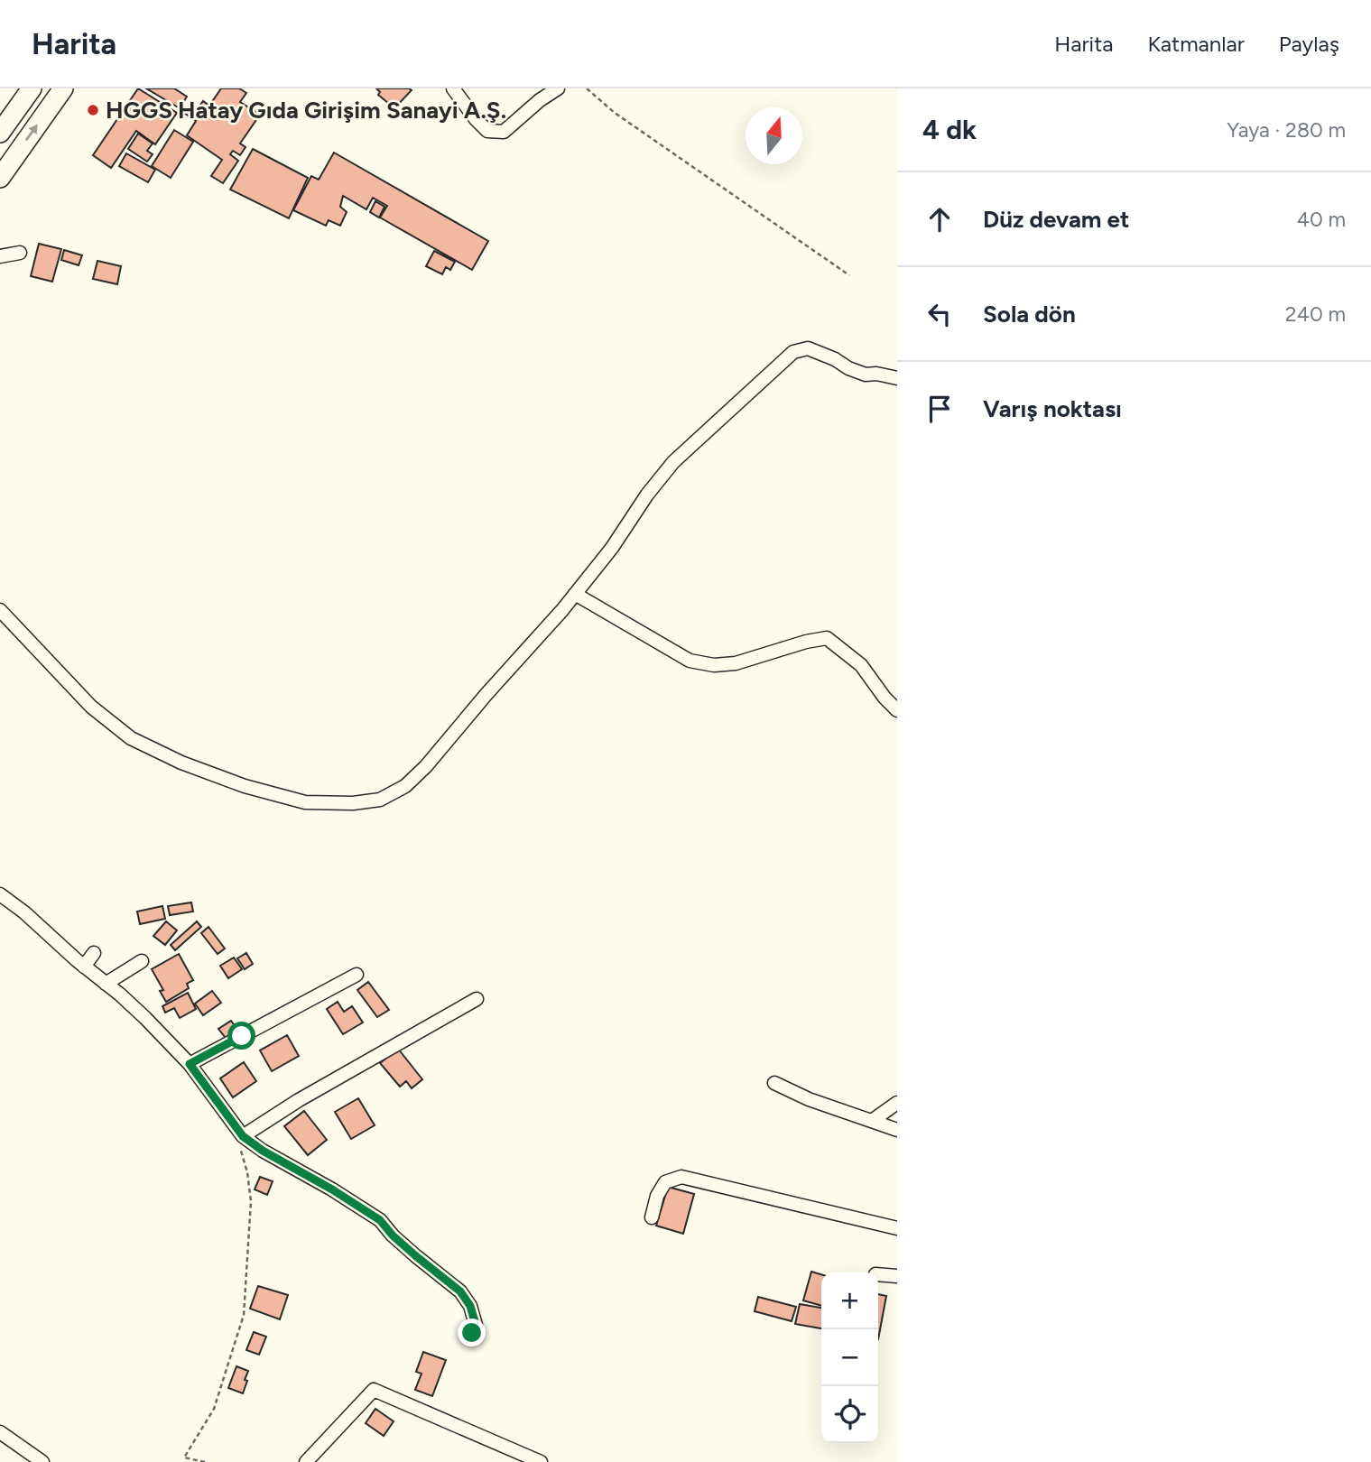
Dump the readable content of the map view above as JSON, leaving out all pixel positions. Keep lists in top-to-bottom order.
{
  "places": ["HGGS Hatay Gıda Girişim Sanayi A.Ş."],
  "north": "top",
  "page": {
    "header": "Harita",
    "nav": ["Harita", "Katmanlar", "Paylaş"],
    "heading": ["4 dk", "Yaya · 280 m"],
    "list": [
      ["Düz devam et", "40 m"],
      ["Sola dön", "240 m"],
      "Varış noktası"
    ],
    "map_buttons": ["+", "−"]
  }
}
